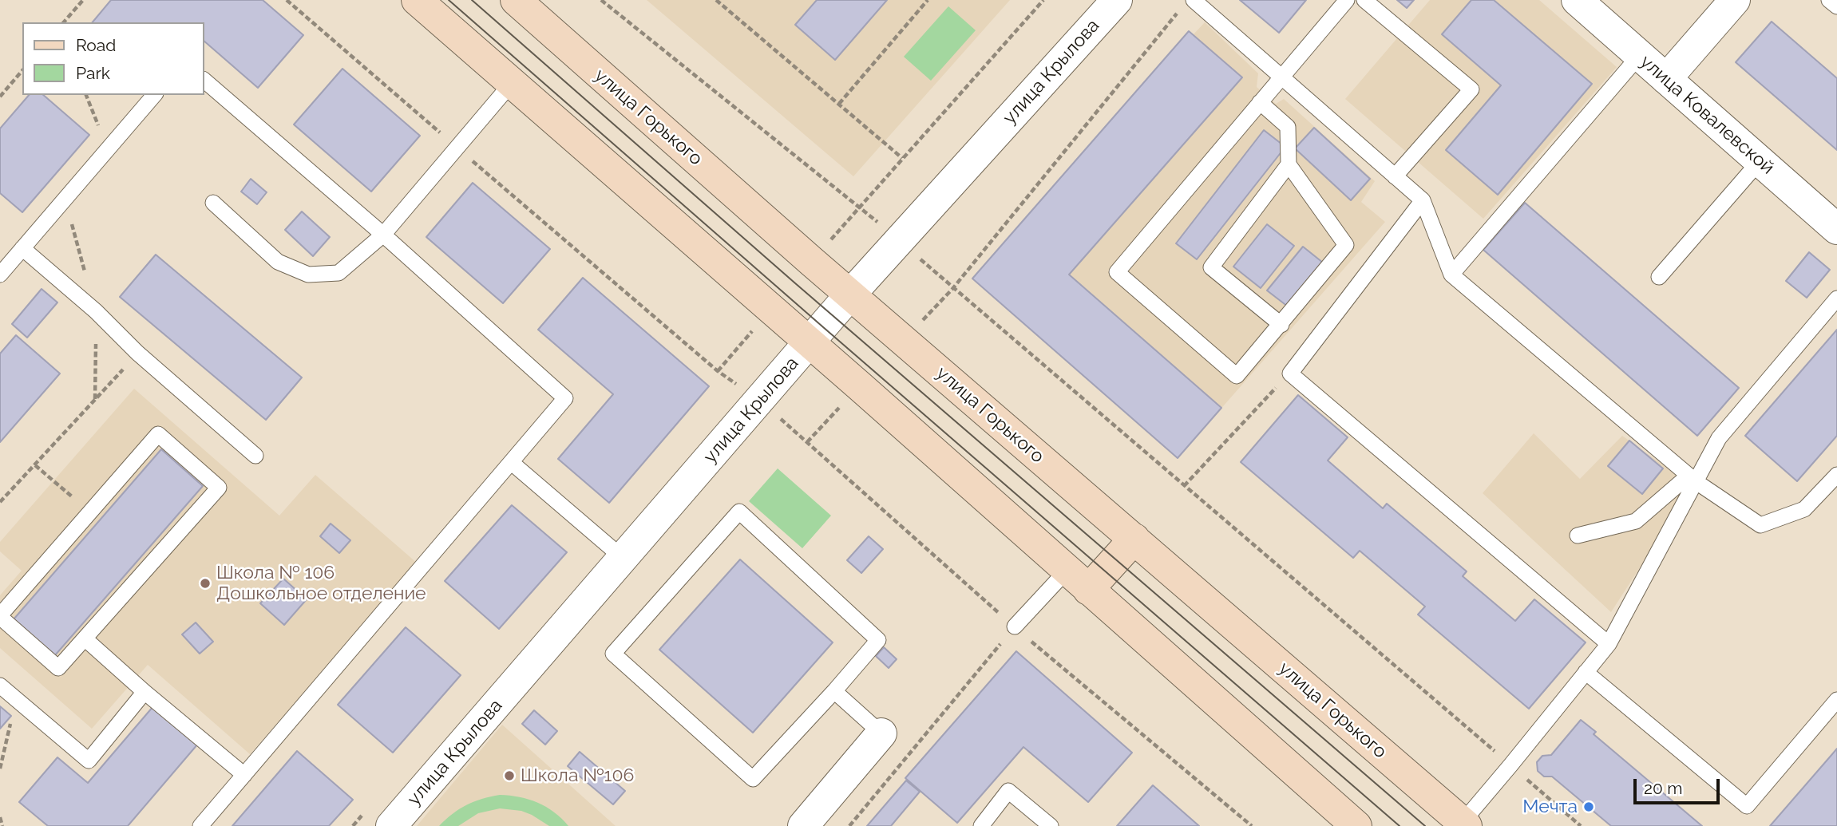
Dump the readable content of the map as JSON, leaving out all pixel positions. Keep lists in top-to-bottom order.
{
  "streets": {
    "main road": ["улица Горького"],
    "street": ["улица Крылова", "улица Ковалевской"]
  },
  "crossings": [
    ["улица Крылова", "улица Горького"]
  ],
  "places": ["Школа № 106 Дошкольное отделение", "Школа №106", "Мечта"],
  "legend": ["Road", "Park"],
  "scale_bar": "20 m"
}
